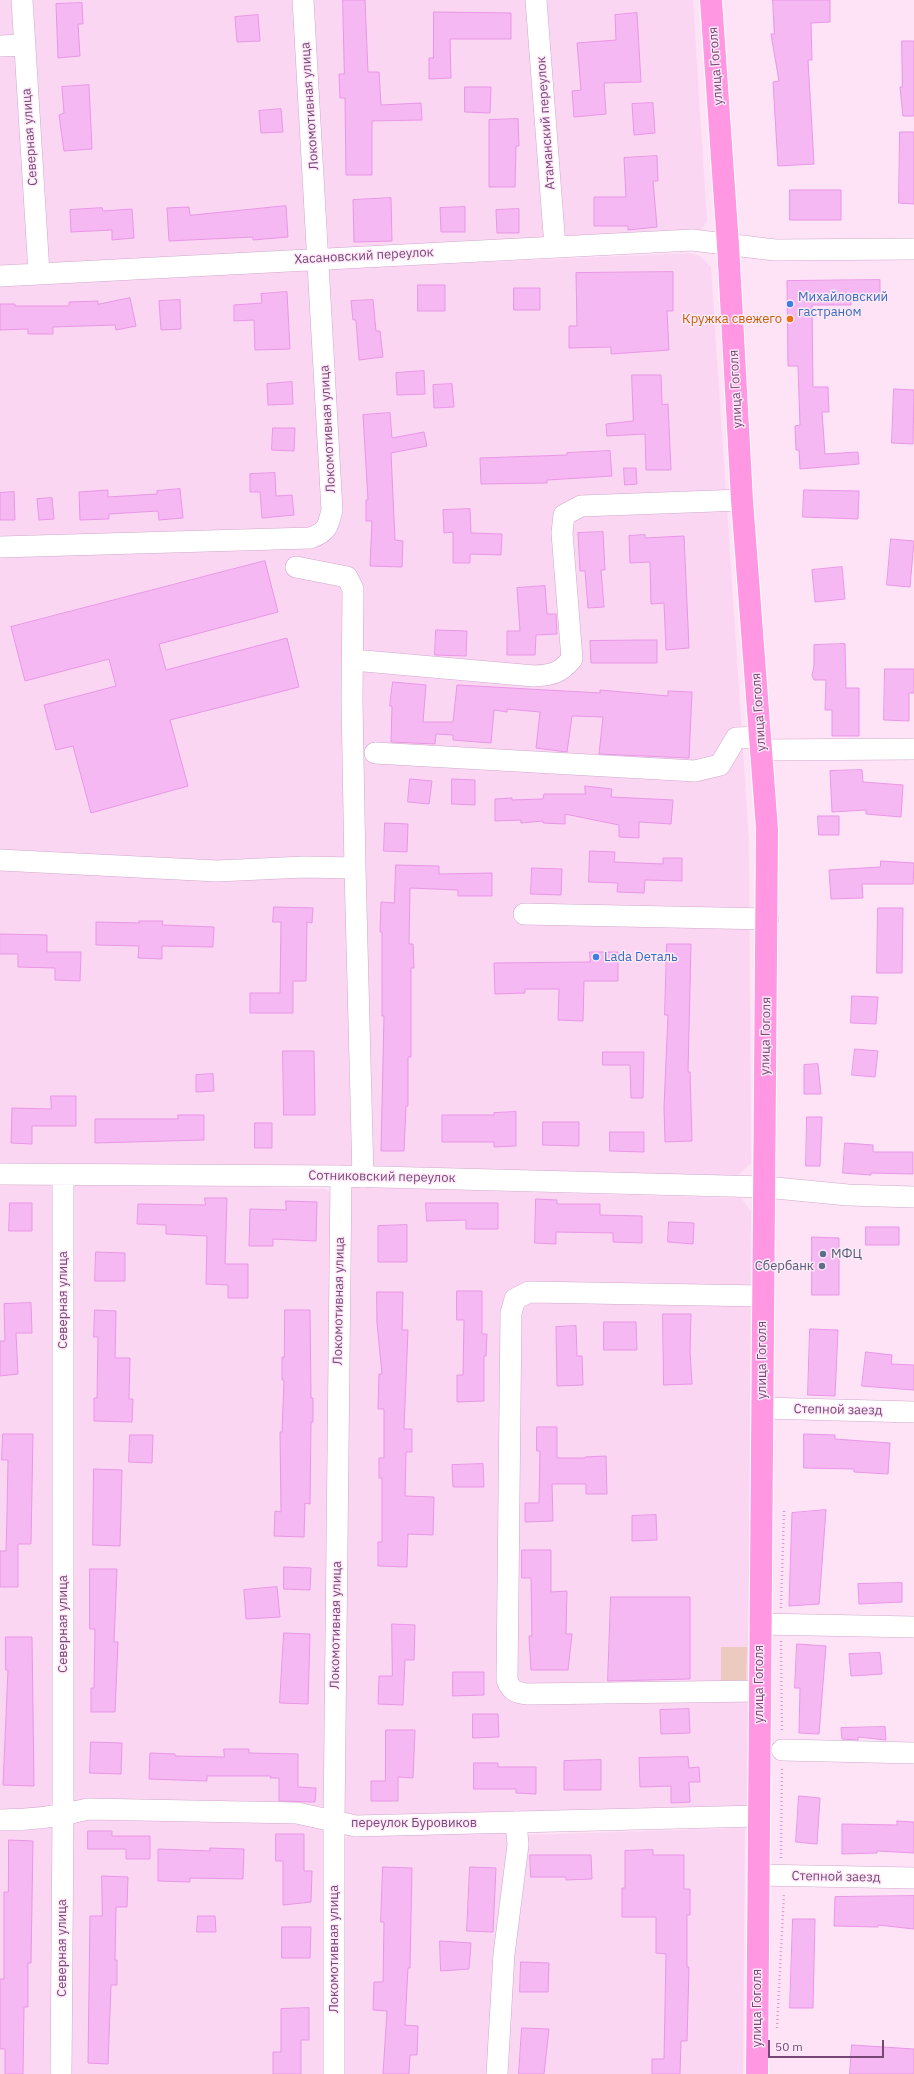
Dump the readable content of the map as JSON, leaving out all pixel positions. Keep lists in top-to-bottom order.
{
  "streets": {
    "main road": ["улица Гоголя"],
    "street": [
      "Локомотивная улица",
      "Атаманский переулок",
      "Северная улица",
      "Хасановский переулок",
      "Сотниковский переулок",
      "Степной заезд",
      "переулок Буровиков"
    ]
  },
  "crossings": [
    ["улица Гоголя", "Хасановский переулок"],
    ["улица Гоголя", "Сотниковский переулок"],
    ["улица Гоголя", "Степной заезд"],
    ["улица Гоголя", "переулок Буровиков"],
    ["Локомотивная улица", "Хасановский переулок"],
    ["Локомотивная улица", "Сотниковский переулок"],
    ["Локомотивная улица", "переулок Буровиков"],
    ["Атаманский переулок", "Хасановский переулок"],
    ["Северная улица", "Хасановский переулок"],
    ["Северная улица", "Сотниковский переулок"],
    ["Северная улица", "переулок Буровиков"]
  ],
  "places": [
    "Михайловский гастраном",
    "Кружка свежего",
    "Lada Dеталь",
    "МФЦ",
    "Сбербанк"
  ],
  "scale_bar": "50 m"
}
